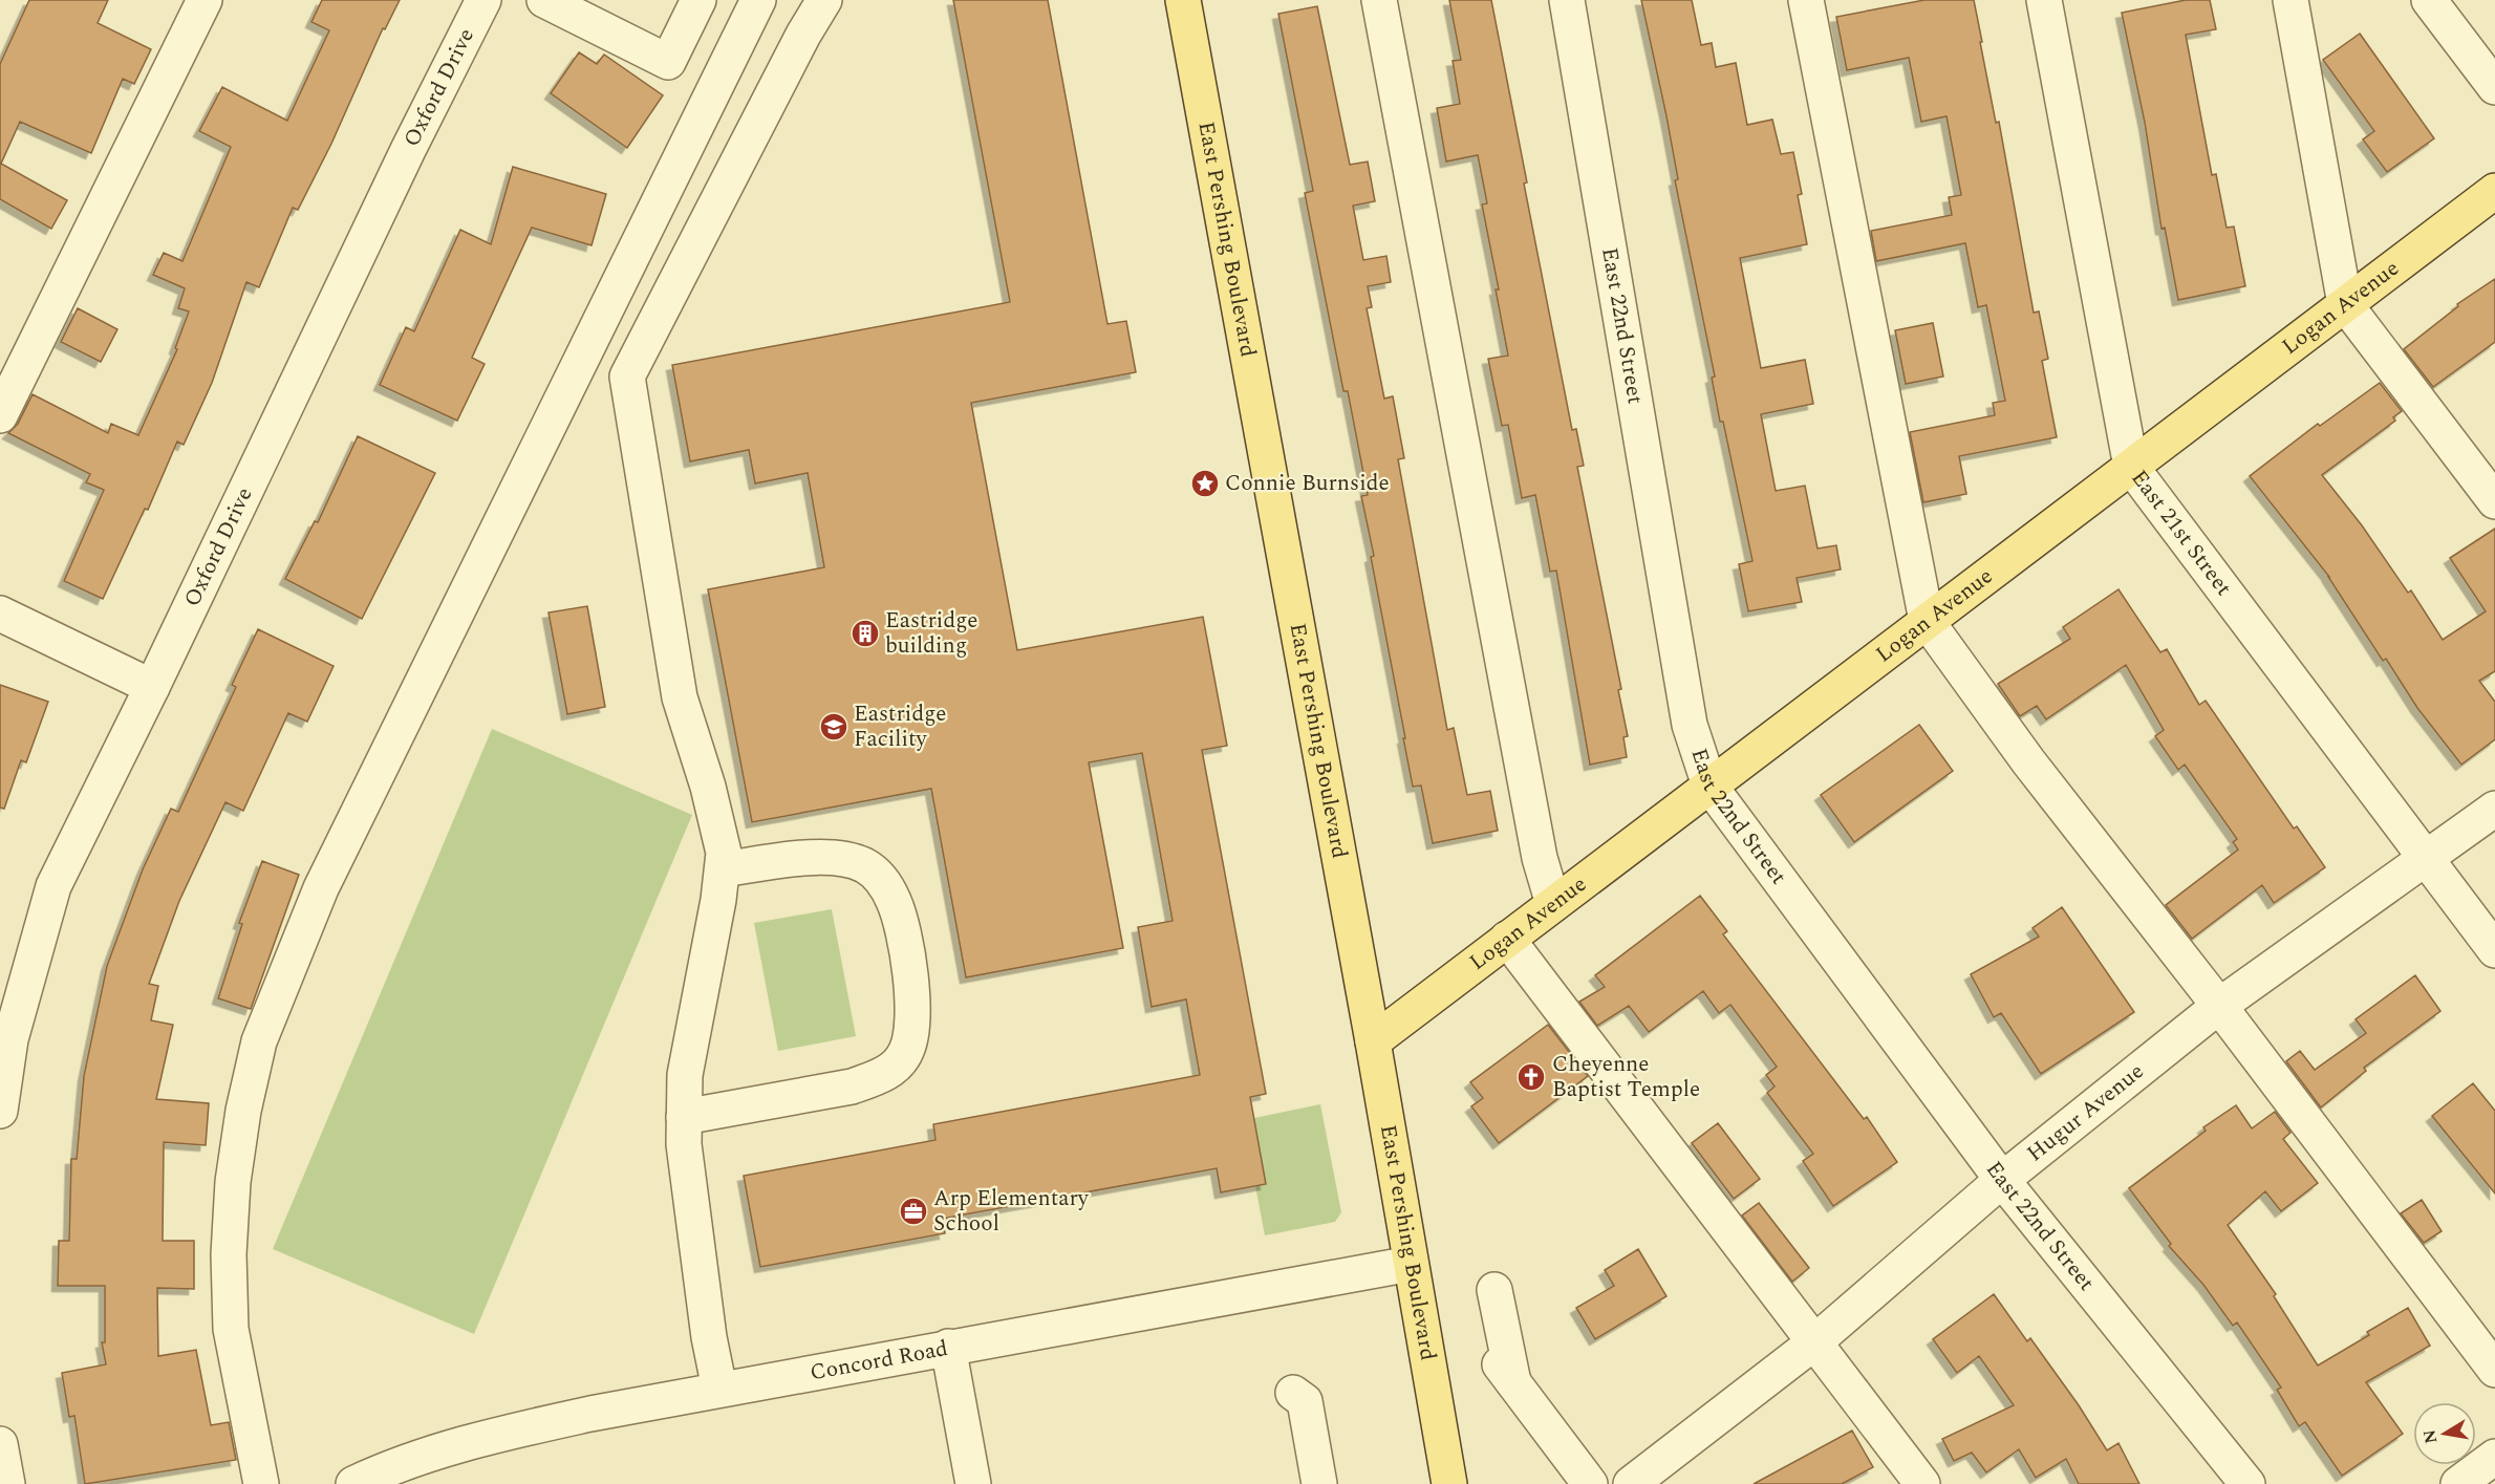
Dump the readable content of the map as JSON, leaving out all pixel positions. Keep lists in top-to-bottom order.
{
  "streets": {
    "main road": ["East Pershing Boulevard", "Logan Avenue"],
    "street": [
      "Oxford Drive",
      "East 22nd Street",
      "East 21st Street",
      "Hugur Avenue",
      "Concord Road"
    ]
  },
  "crossings": [
    ["East Pershing Boulevard", "Logan Avenue"],
    ["East Pershing Boulevard", "Concord Road"],
    ["Logan Avenue", "East 22nd Street"],
    ["Logan Avenue", "East 21st Street"],
    ["East 22nd Street", "Hugur Avenue"],
    ["East 21st Street", "Hugur Avenue"]
  ],
  "places": {
    "place": ["Connie Burnside"],
    "building": ["Eastridge building"],
    "school or university": ["Eastridge Facility"],
    "church": ["Cheyenne Baptist Temple"],
    "office": ["Arp Elementary School"]
  },
  "north": "left"
}
